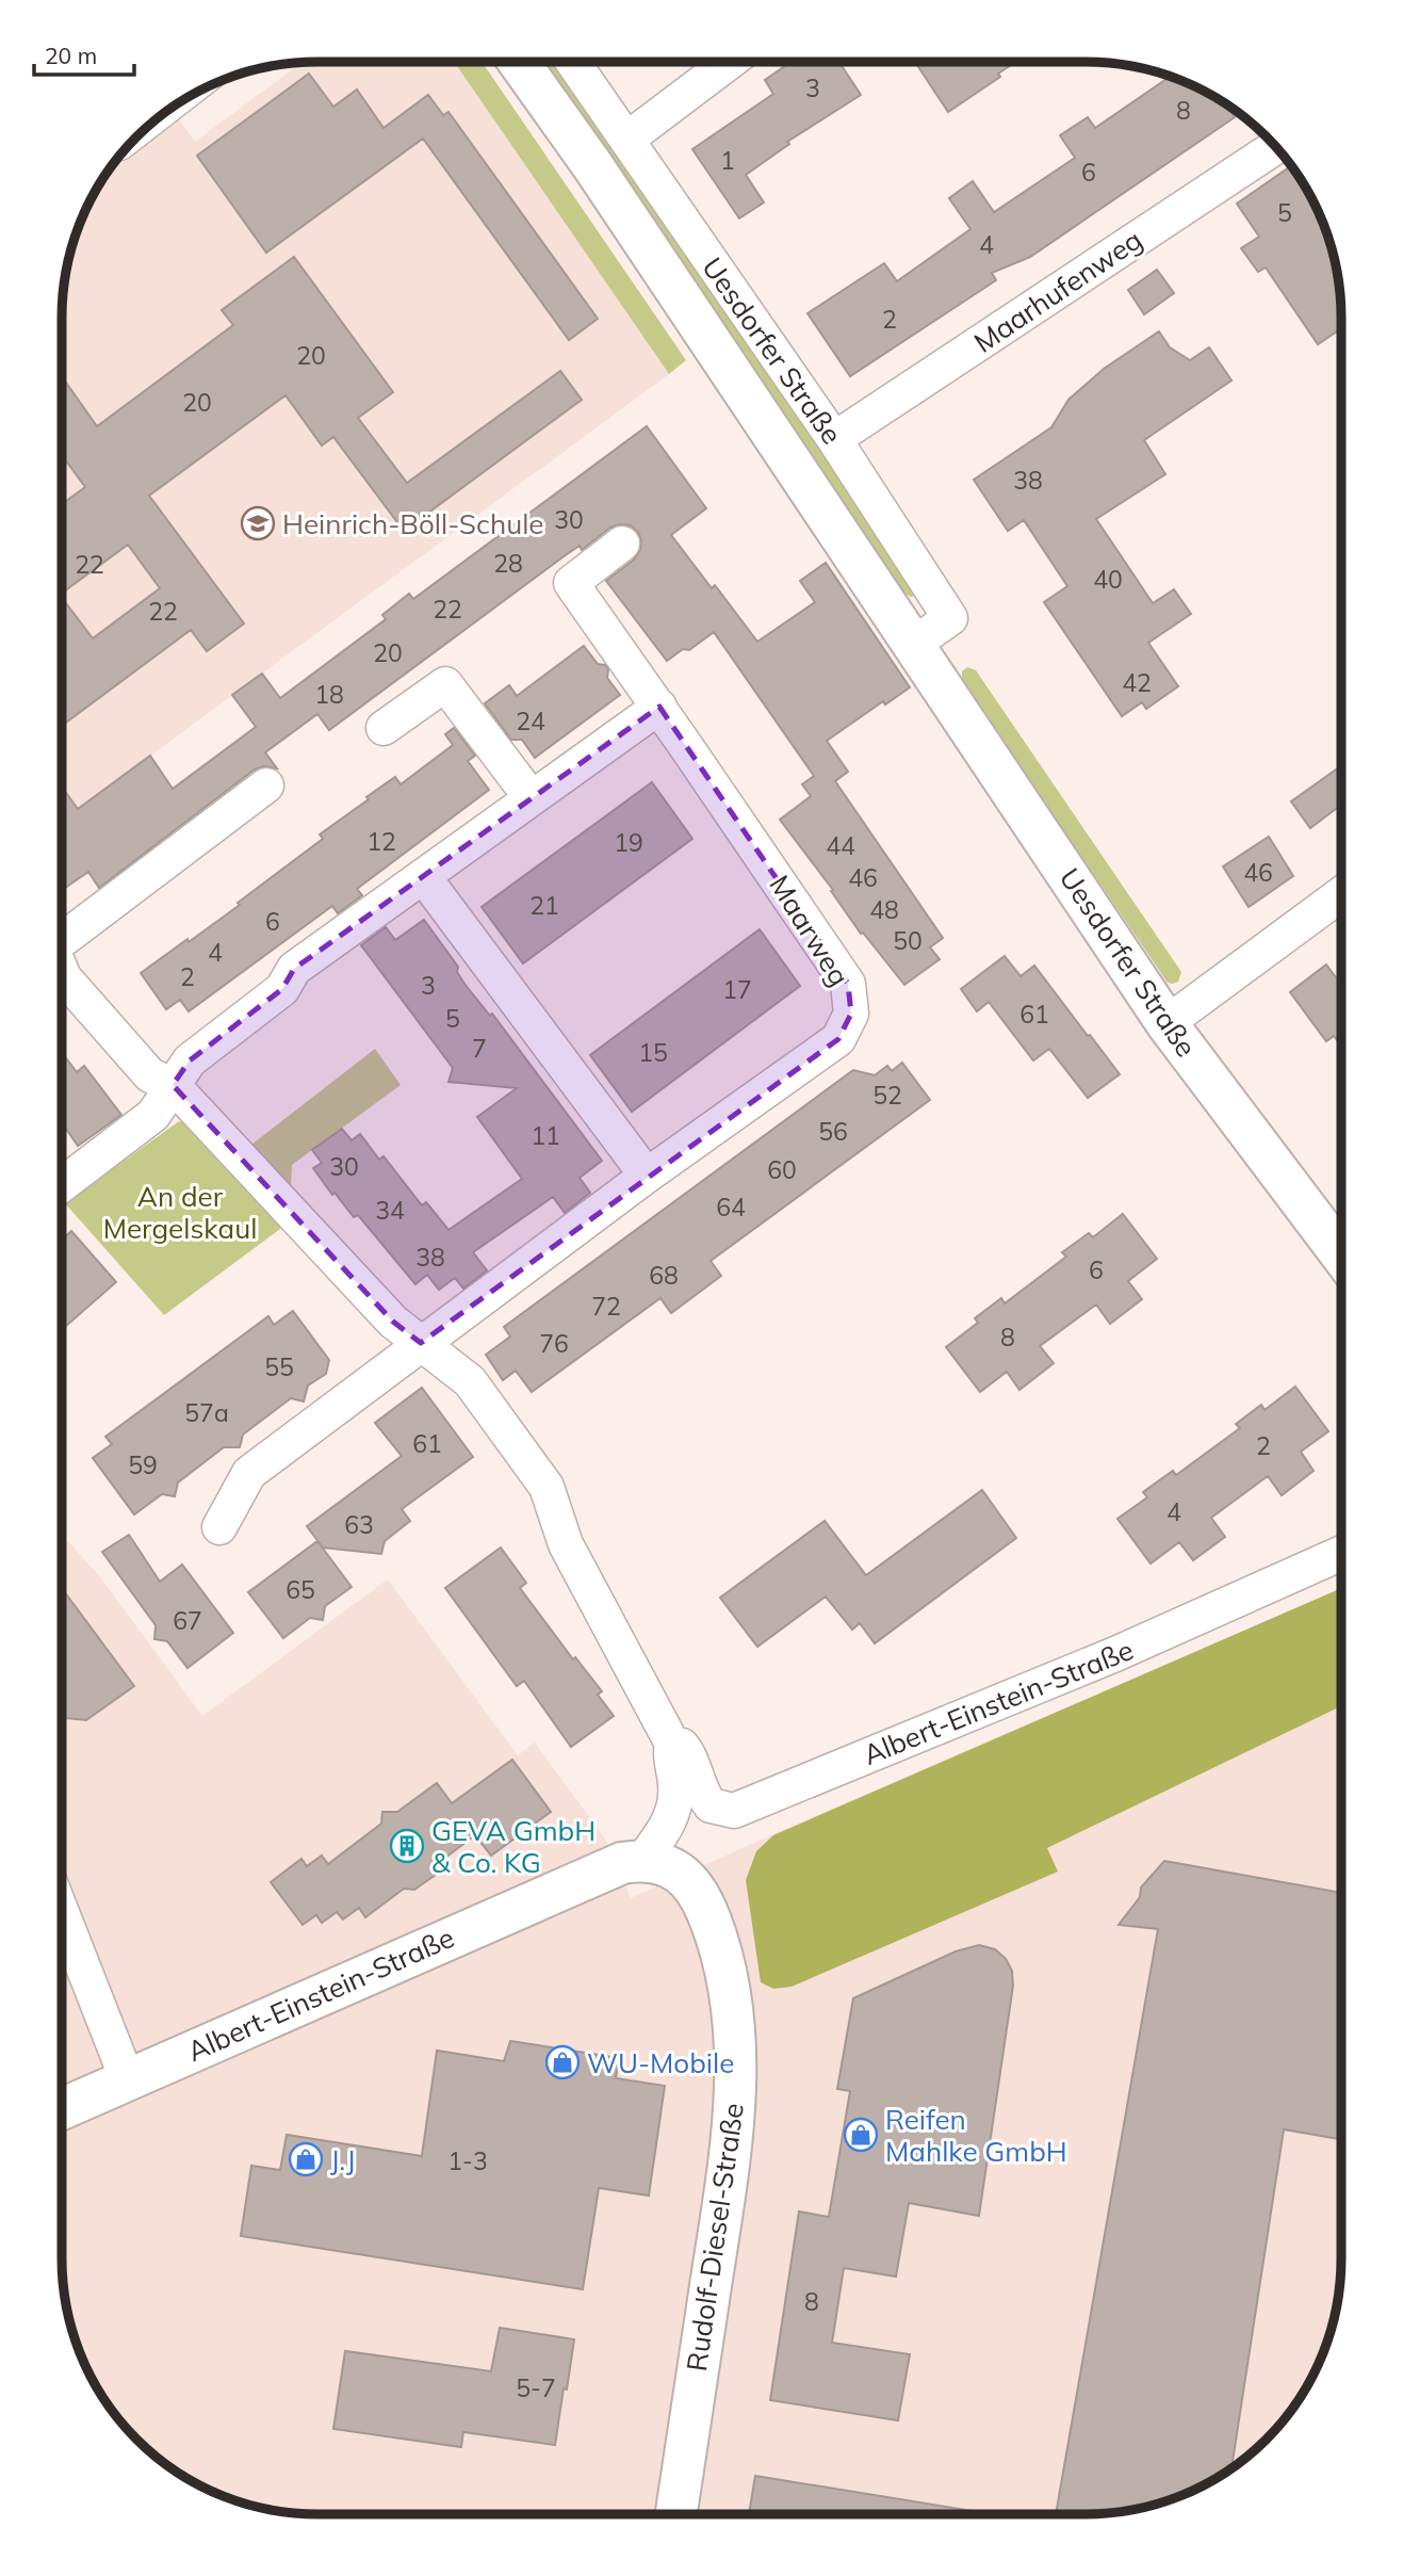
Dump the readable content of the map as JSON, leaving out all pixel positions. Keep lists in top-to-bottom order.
{
  "streets": {
    "street": [
      "Maarhufenweg",
      "Uesdorfer Straße",
      "Maarweg",
      "Albert-Einstein-Straße",
      "Rudolf-Diesel-Straße"
    ]
  },
  "crossings": [
    ["Maarhufenweg", "Uesdorfer Straße"],
    ["Albert-Einstein-Straße", "Rudolf-Diesel-Straße"]
  ],
  "parks": ["An der Mergelskaul"],
  "places": {
    "school or university": ["Heinrich-Böll-Schule"],
    "building": ["GEVA GmbH & Co. KG"],
    "shop": ["WU-Mobile", "Reifen Mahlke GmbH", "J.J"]
  },
  "house_numbers": [
    "3",
    "8",
    "1",
    "6",
    "5",
    "4",
    "2",
    "20",
    "20",
    "38",
    "30",
    "28",
    "22",
    "40",
    "22",
    "22",
    "20",
    "42",
    "18",
    "24",
    "12",
    "19",
    "44",
    "46",
    "46",
    "21",
    "48",
    "6",
    "50",
    "4",
    "2",
    "3",
    "17",
    "61",
    "5",
    "7",
    "15",
    "52",
    "56",
    "11",
    "30",
    "60",
    "64",
    "34",
    "38",
    "6",
    "68",
    "72",
    "8",
    "76",
    "55",
    "57a",
    "61",
    "2",
    "59",
    "4",
    "63",
    "65",
    "67",
    "1-3",
    "8",
    "5-7"
  ],
  "scale_bar": "20 m"
}
